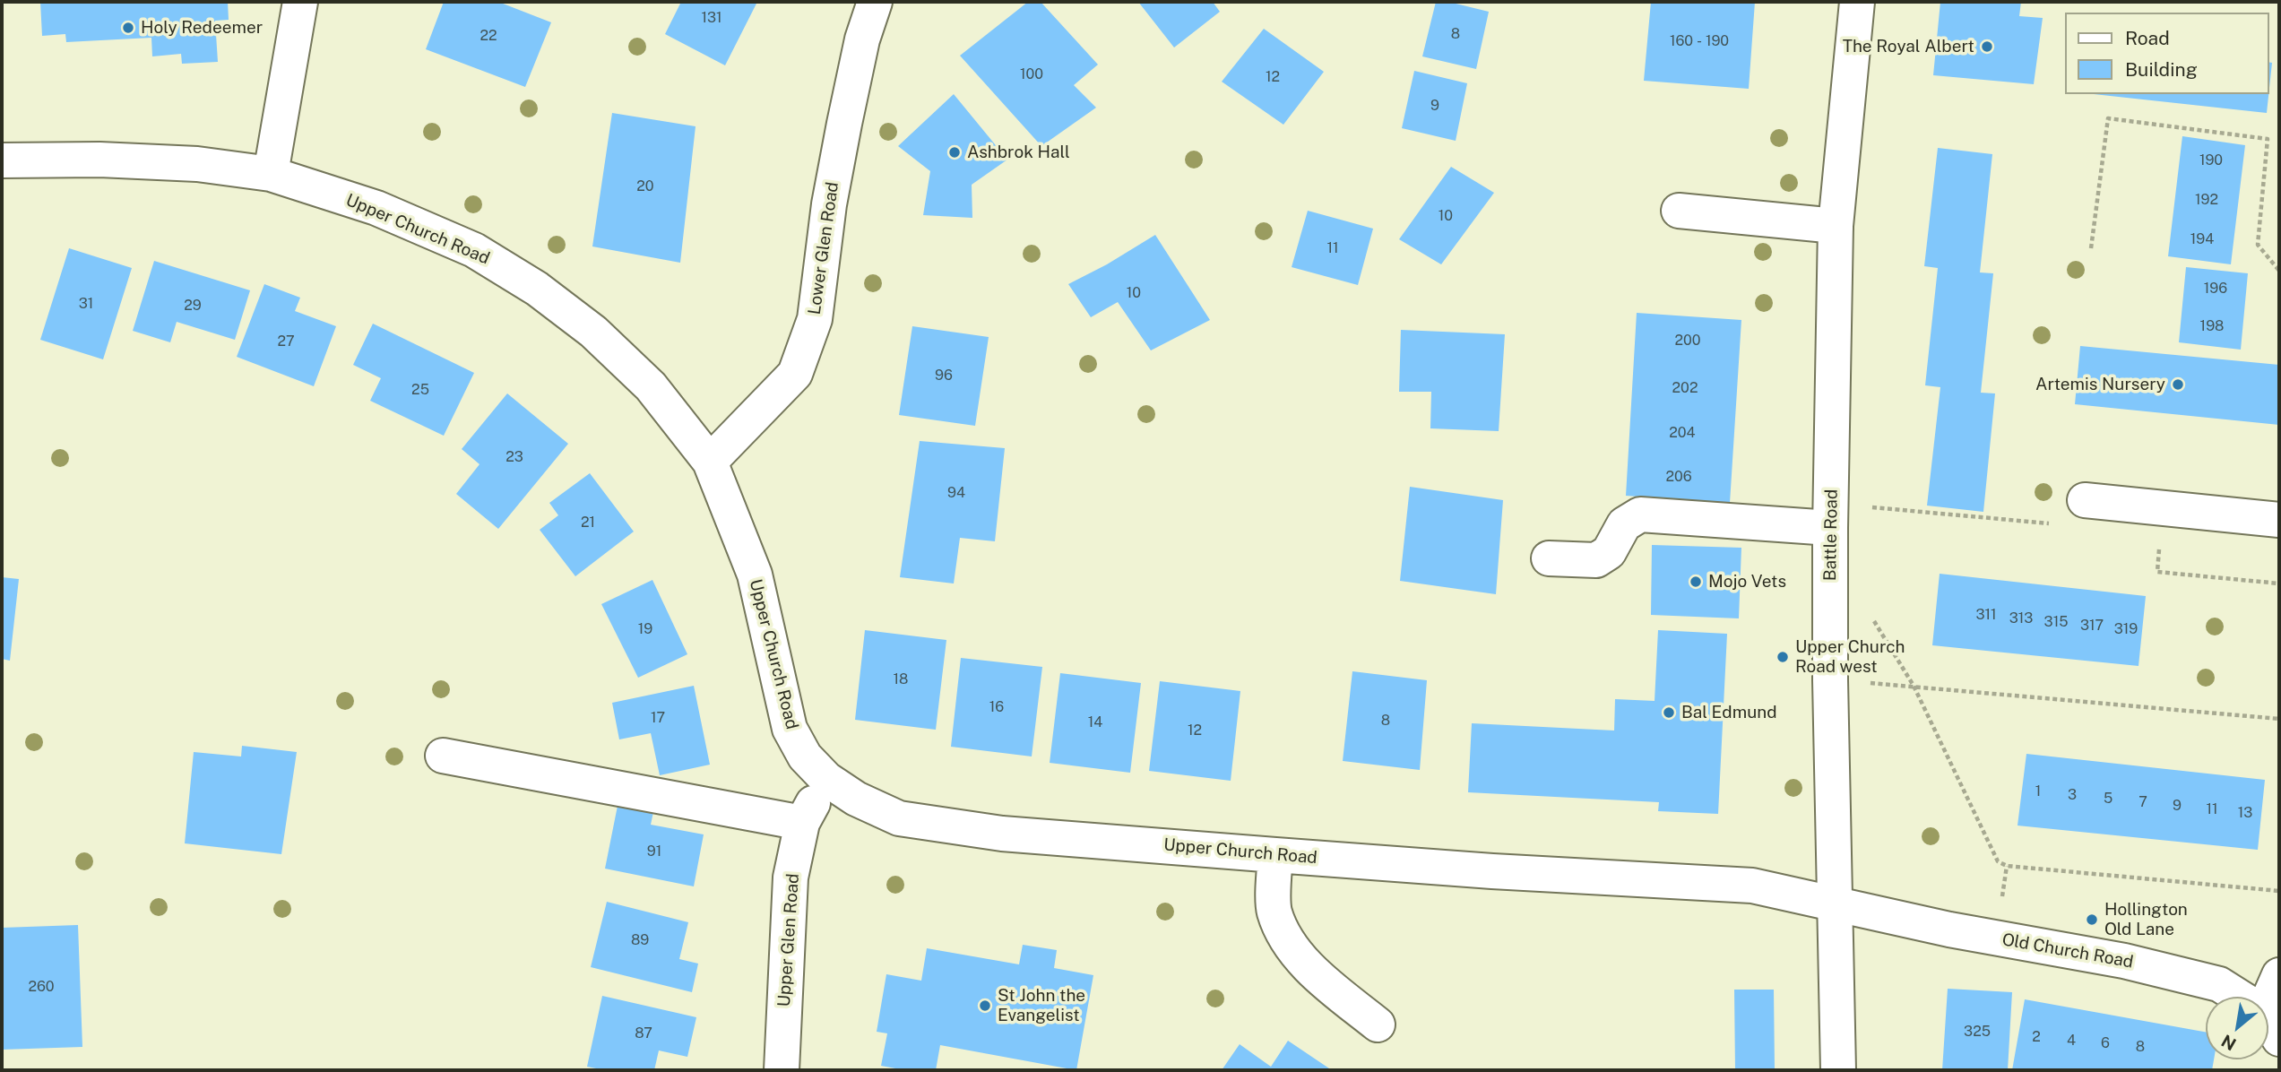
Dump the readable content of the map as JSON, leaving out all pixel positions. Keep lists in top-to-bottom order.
{
  "streets": {
    "street": [
      "Upper Church Road",
      "Lower Glen Road",
      "Battle Road",
      "Upper Glen Road",
      "Old Church Road"
    ]
  },
  "crossings": [
    ["Upper Church Road", "Lower Glen Road"],
    ["Upper Church Road", "Battle Road"],
    ["Upper Church Road", "Upper Glen Road"],
    ["Upper Church Road", "Old Church Road"],
    ["Battle Road", "Old Church Road"]
  ],
  "places": [
    "Holy Redeemer",
    "The Royal Albert",
    "Ashbrok Hall",
    "Artemis Nursery",
    "Mojo Vets",
    "Upper Church Road west",
    "Bal Edmund",
    "Hollington Old Lane",
    "St John the Evangelist"
  ],
  "house_numbers": [
    "131",
    "8",
    "22",
    "160 - 190",
    "100",
    "12",
    "9",
    "190",
    "20",
    "192",
    "10",
    "194",
    "11",
    "196",
    "10",
    "31",
    "29",
    "198",
    "200",
    "27",
    "96",
    "202",
    "25",
    "204",
    "23",
    "206",
    "94",
    "21",
    "311",
    "313",
    "315",
    "317",
    "19",
    "319",
    "18",
    "16",
    "17",
    "8",
    "14",
    "12",
    "1",
    "3",
    "5",
    "7",
    "9",
    "11",
    "13",
    "91",
    "89",
    "260",
    "325",
    "87",
    "2",
    "4",
    "6",
    "8"
  ],
  "legend": ["Road", "Building"],
  "north": "bottom left"
}
